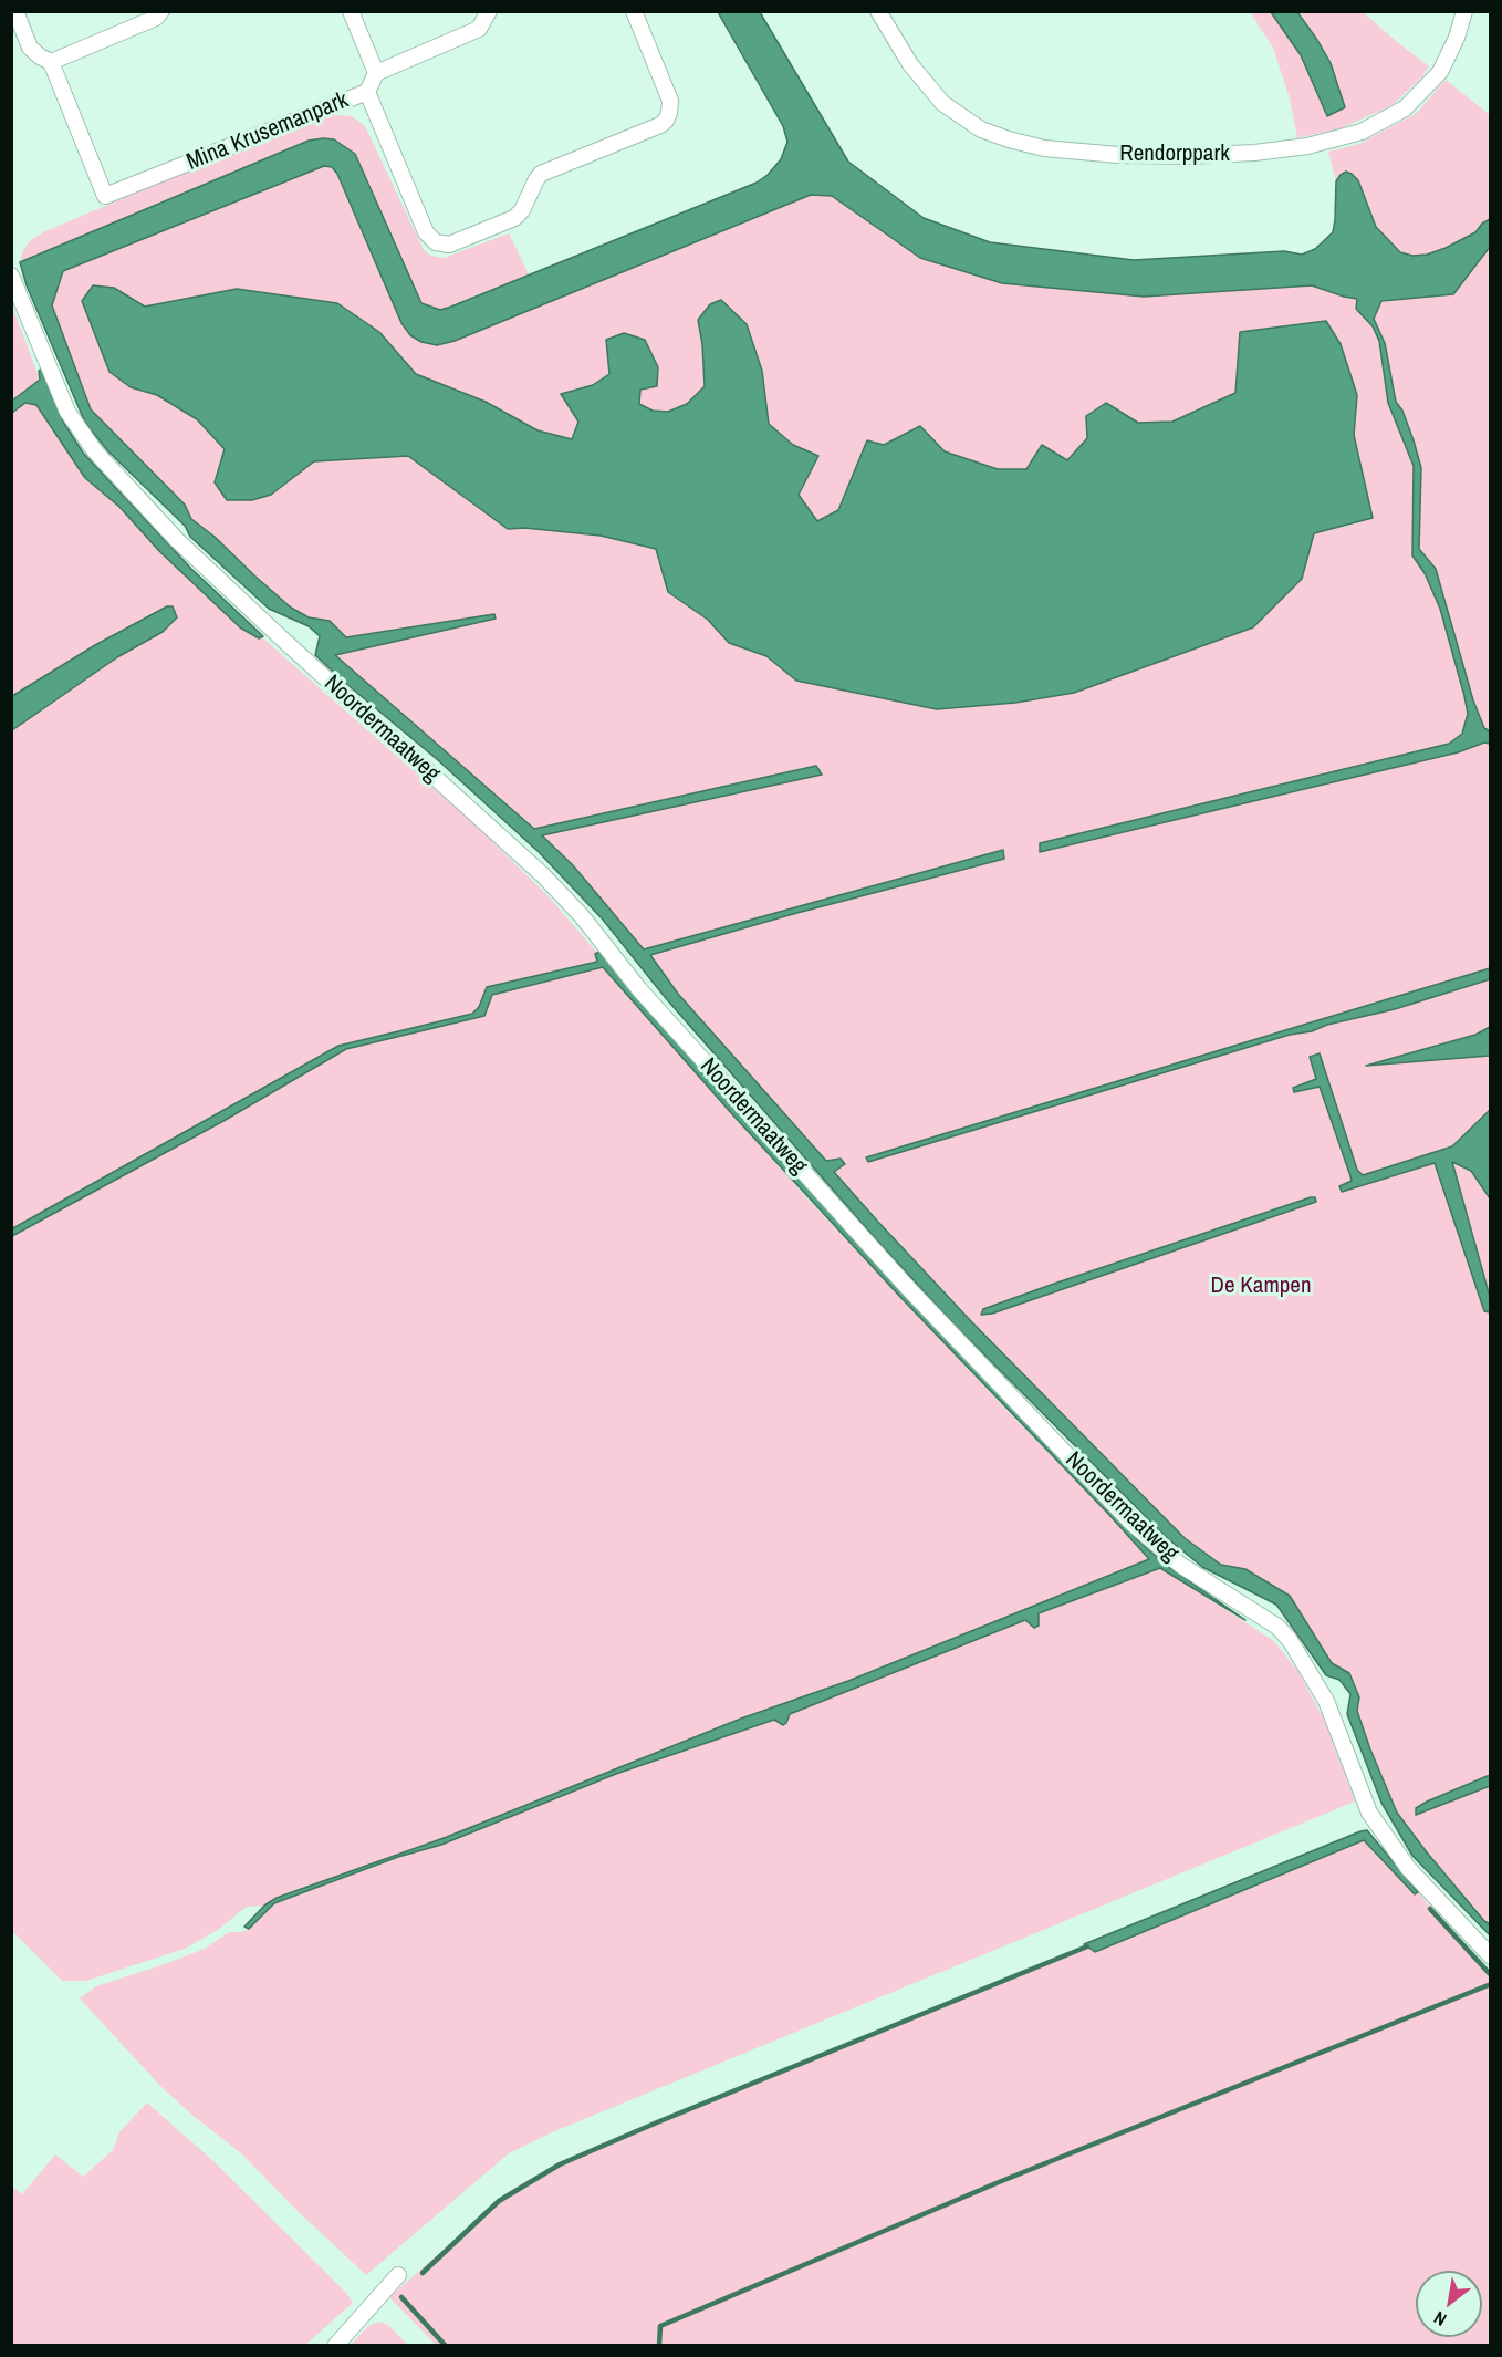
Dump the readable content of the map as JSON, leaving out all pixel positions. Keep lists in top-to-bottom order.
{
  "streets": {
    "street": ["Mina Krusemanpark", "Rendorppark", "Noordermaatweg"]
  },
  "parks": ["De Kampen"],
  "north": "bottom left"
}
